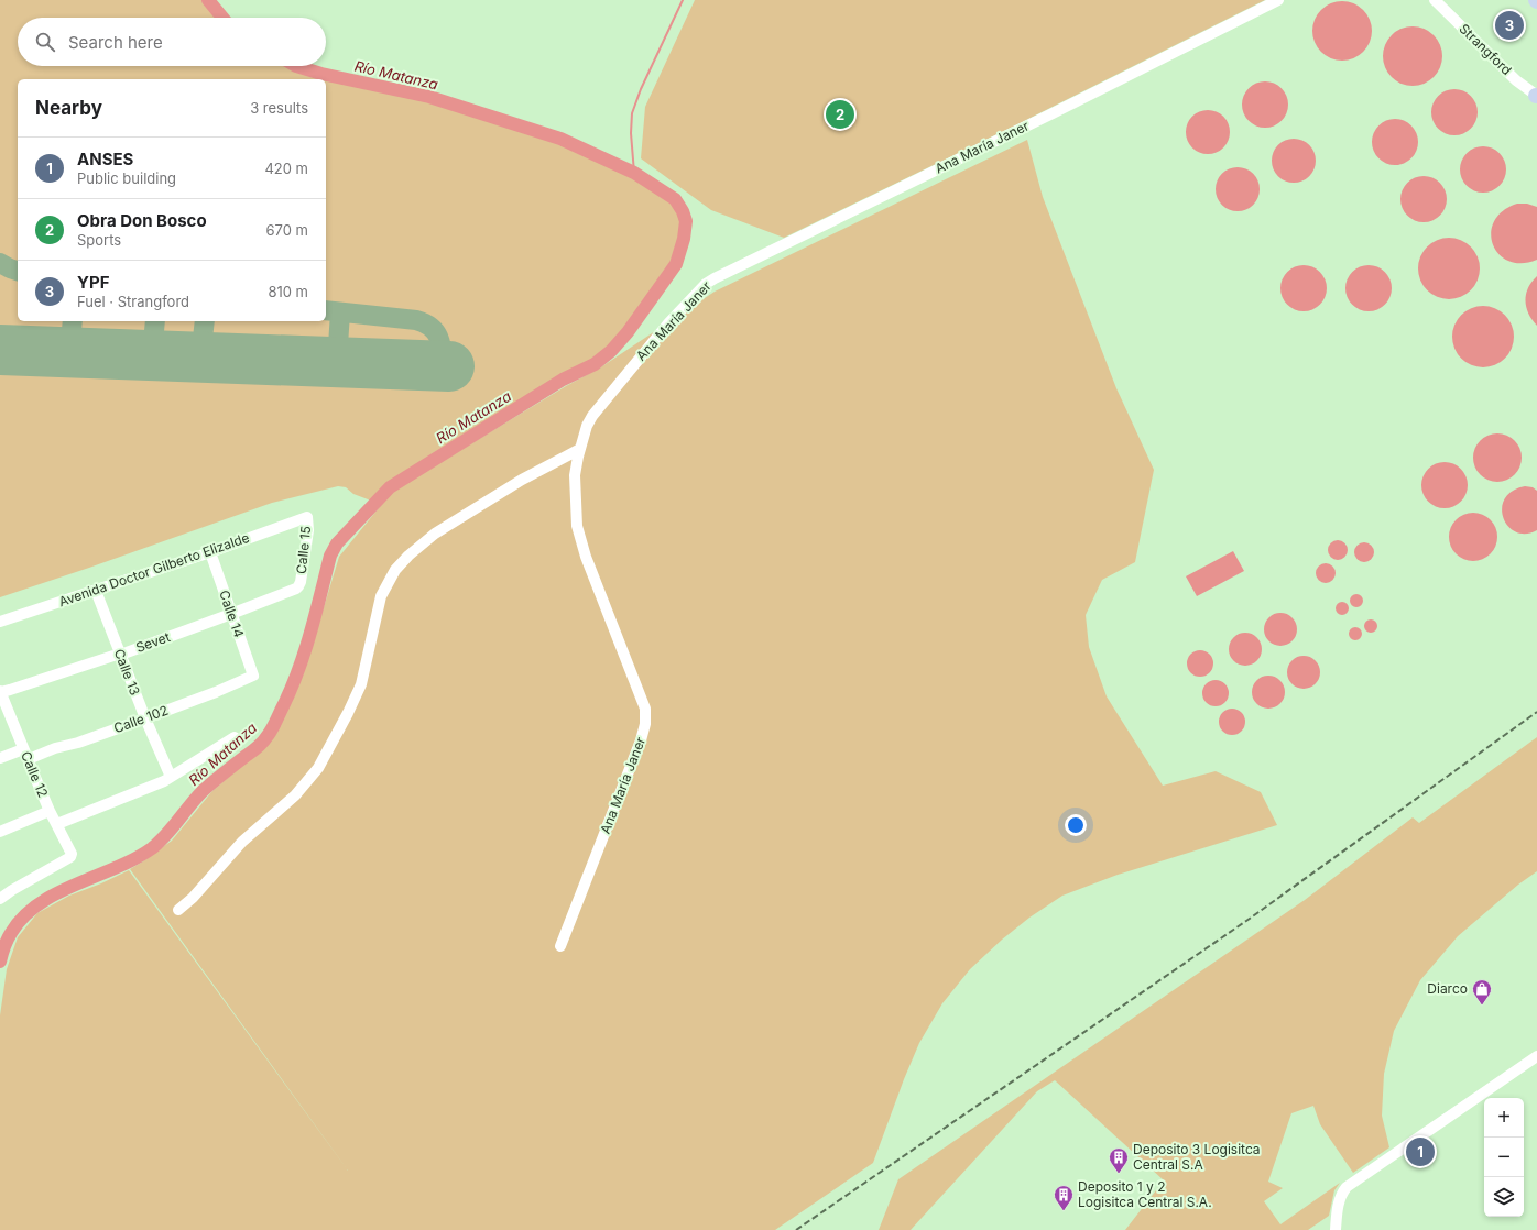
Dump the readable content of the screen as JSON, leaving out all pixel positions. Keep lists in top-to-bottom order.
{
  "streets": {
    "street": [
      "Strangford",
      "Ana María Janer",
      "Calle 15",
      "Avenida Doctor Gilberto Elizalde",
      "Calle 14",
      "Sevet",
      "Calle 13",
      "Calle 102",
      "Calle 12"
    ]
  },
  "crossings": [
    ["Calle 15", "Avenida Doctor Gilberto Elizalde"],
    ["Calle 15", "Sevet"],
    ["Avenida Doctor Gilberto Elizalde", "Calle 14"],
    ["Avenida Doctor Gilberto Elizalde", "Calle 13"],
    ["Calle 14", "Sevet"],
    ["Calle 14", "Calle 102"],
    ["Sevet", "Calle 13"],
    ["Sevet", "Calle 12"],
    ["Calle 13", "Calle 102"],
    ["Calle 102", "Calle 12"]
  ],
  "water": ["Río Matanza"],
  "places": {
    "shop": ["Diarco"],
    "building": ["Deposito 3 Logisitca Central S.A", "Deposito 1 y 2 Logisitca Central S.A."]
  },
  "page": {
    "pins": ["3", "2", "1"],
    "search": "Search here",
    "heading": ["Nearby", "3 results"],
    "list": [
      {
        "mark": "1",
        "name": "ANSES",
        "note": "Public building",
        "value": "420 m"
      },
      {
        "mark": "2",
        "name": "Obra Don Bosco",
        "note": "Sports",
        "value": "670 m"
      },
      {
        "mark": "3",
        "name": "YPF",
        "note": "Fuel · Strangford",
        "value": "810 m"
      }
    ],
    "map_buttons": ["+", "−"]
  }
}
